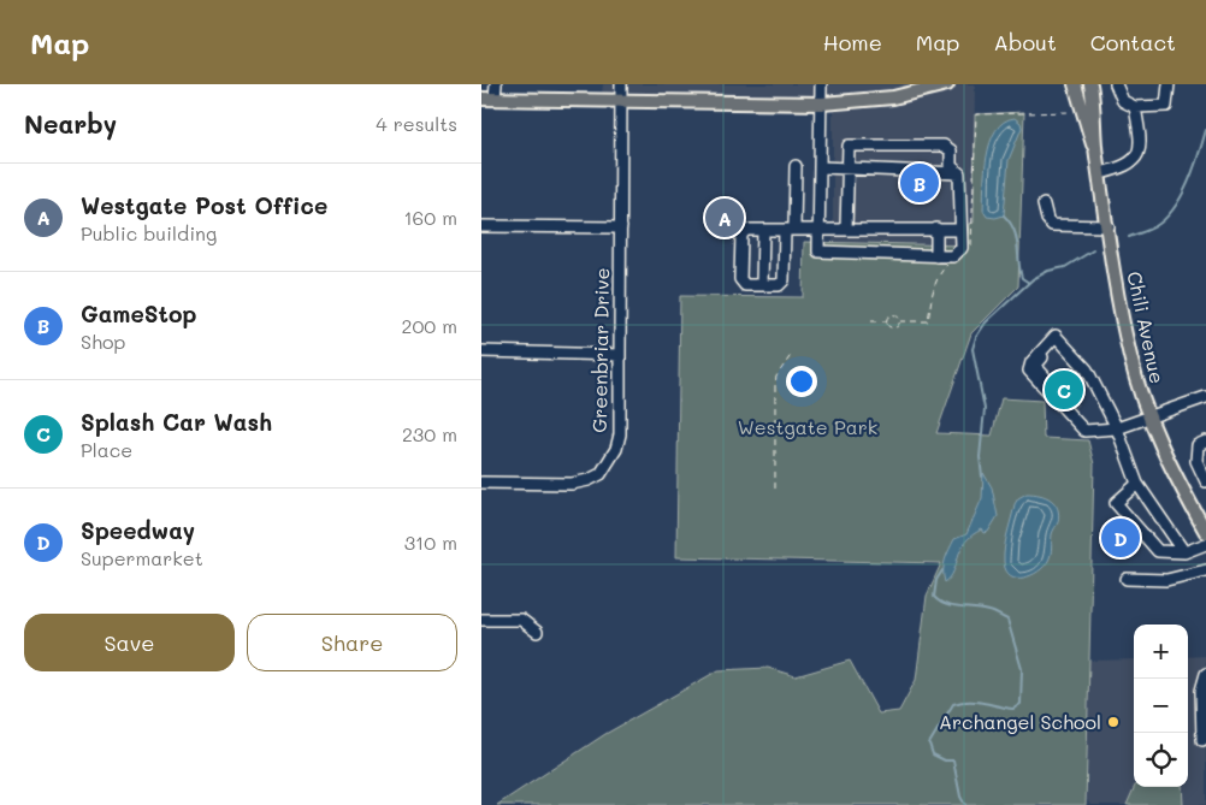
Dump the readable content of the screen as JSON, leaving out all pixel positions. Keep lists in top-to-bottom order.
{
  "streets": {
    "main road": ["Chili Avenue"],
    "street": ["Greenbriar Drive"]
  },
  "parks": ["Westgate Park"],
  "places": ["Archangel School"],
  "page": {
    "header": "Map",
    "nav": [
      "Home",
      "Map",
      "About",
      "Contact"
    ],
    "heading": ["Nearby", "4 results"],
    "pins": [
      "B",
      "A",
      "C",
      "D"
    ],
    "list": [
      {
        "mark": "A",
        "name": "Westgate Post Office",
        "note": "Public building",
        "value": "160 m"
      },
      {
        "mark": "B",
        "name": "GameStop",
        "note": "Shop",
        "value": "200 m"
      },
      {
        "mark": "C",
        "name": "Splash Car Wash",
        "note": "Place",
        "value": "230 m"
      },
      {
        "mark": "D",
        "name": "Speedway",
        "note": "Supermarket",
        "value": "310 m"
      }
    ],
    "buttons": ["Save", "Share"],
    "map_buttons": ["+", "−"]
  }
}
